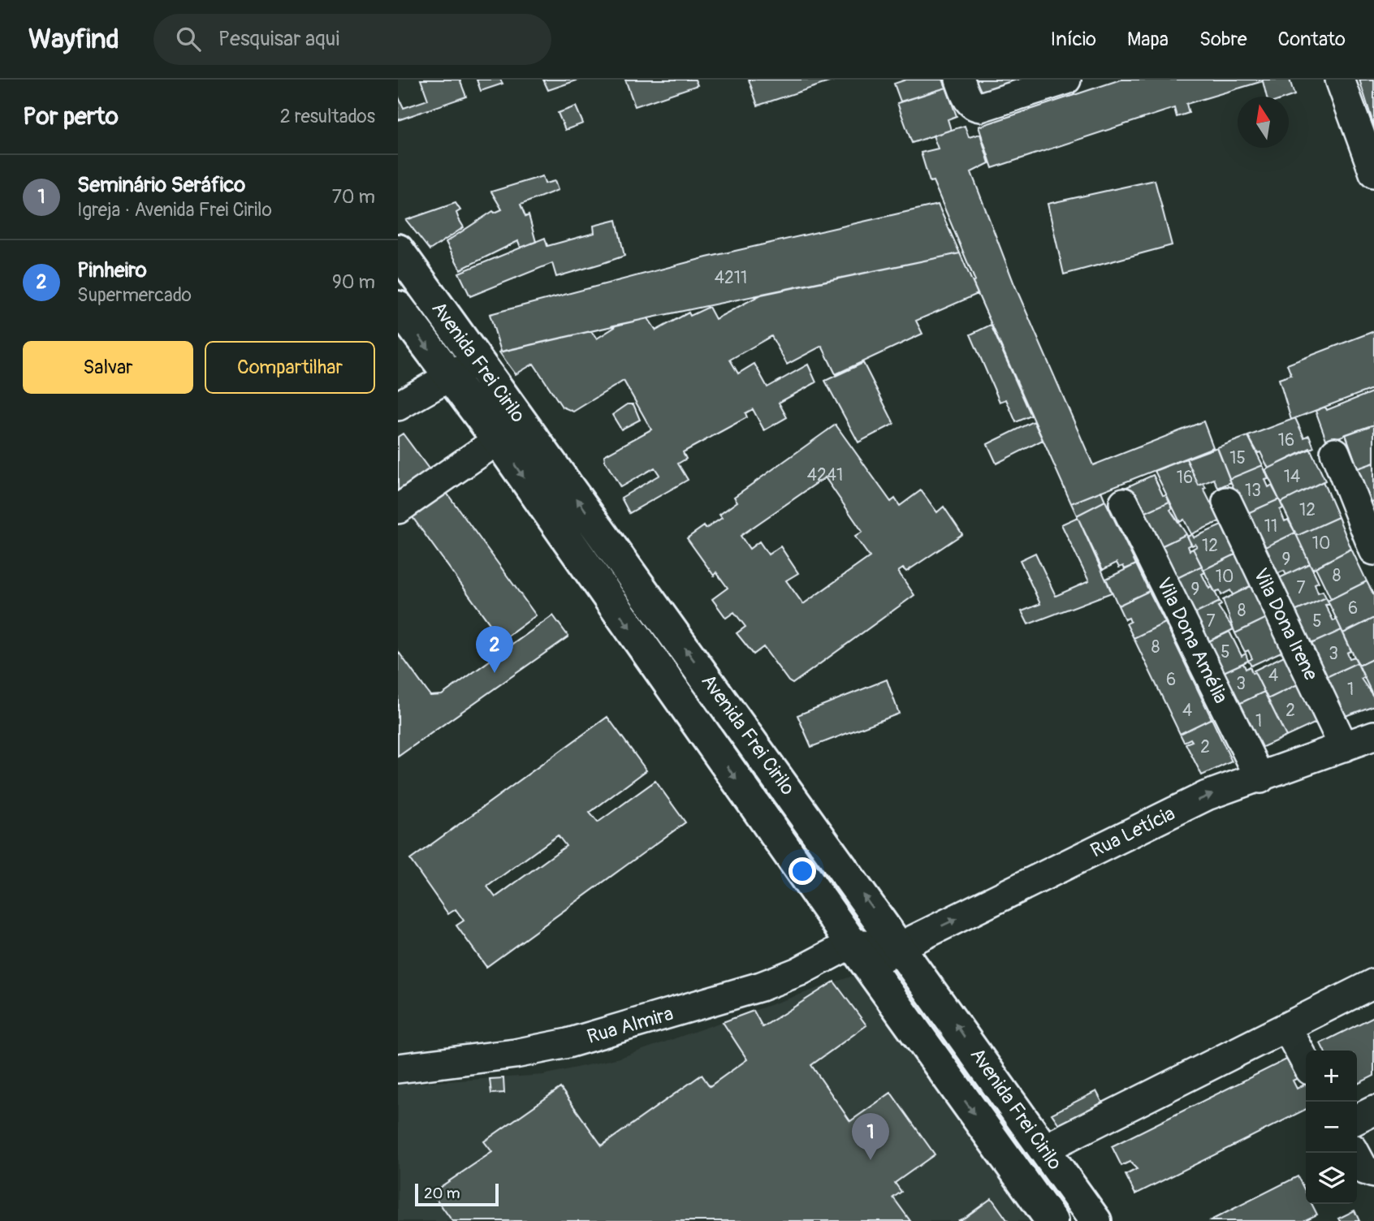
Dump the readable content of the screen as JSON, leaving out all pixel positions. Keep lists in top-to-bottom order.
{
  "streets": {
    "main road": ["Avenida Frei Cirilo"],
    "street": [
      "Vila Dona Irene",
      "Vila Dona Amélia",
      "Rua Letícia",
      "Rua Almira"
    ]
  },
  "crossings": [
    ["Avenida Frei Cirilo", "Rua Letícia"],
    ["Avenida Frei Cirilo", "Rua Almira"],
    ["Vila Dona Irene", "Rua Letícia"],
    ["Vila Dona Amélia", "Rua Letícia"],
    ["Rua Letícia", "Rua Almira"]
  ],
  "house_numbers": [
    "4211",
    "16",
    "15",
    "4241",
    "14",
    "16",
    "13",
    "12",
    "11",
    "10",
    "12",
    "9",
    "8",
    "10",
    "7",
    "9",
    "6",
    "8",
    "7",
    "5",
    "8",
    "5",
    "3",
    "4",
    "6",
    "3",
    "1",
    "4",
    "2",
    "1",
    "2"
  ],
  "scale_bar": "20 m",
  "north": "top",
  "page": {
    "header": "Wayfind",
    "search": "Pesquisar aqui",
    "nav": [
      "Início",
      "Mapa",
      "Sobre",
      "Contato"
    ],
    "heading": ["Por perto", "2 resultados"],
    "list": [
      {
        "mark": "1",
        "name": "Seminário Seráfico",
        "note": "Igreja · Avenida Frei Cirilo",
        "value": "70 m"
      },
      {
        "mark": "2",
        "name": "Pinheiro",
        "note": "Supermercado",
        "value": "90 m"
      }
    ],
    "buttons": ["Salvar", "Compartilhar"],
    "pins": ["2", "1"],
    "map_buttons": ["+", "−"],
    "scale": "20 m"
  }
}
